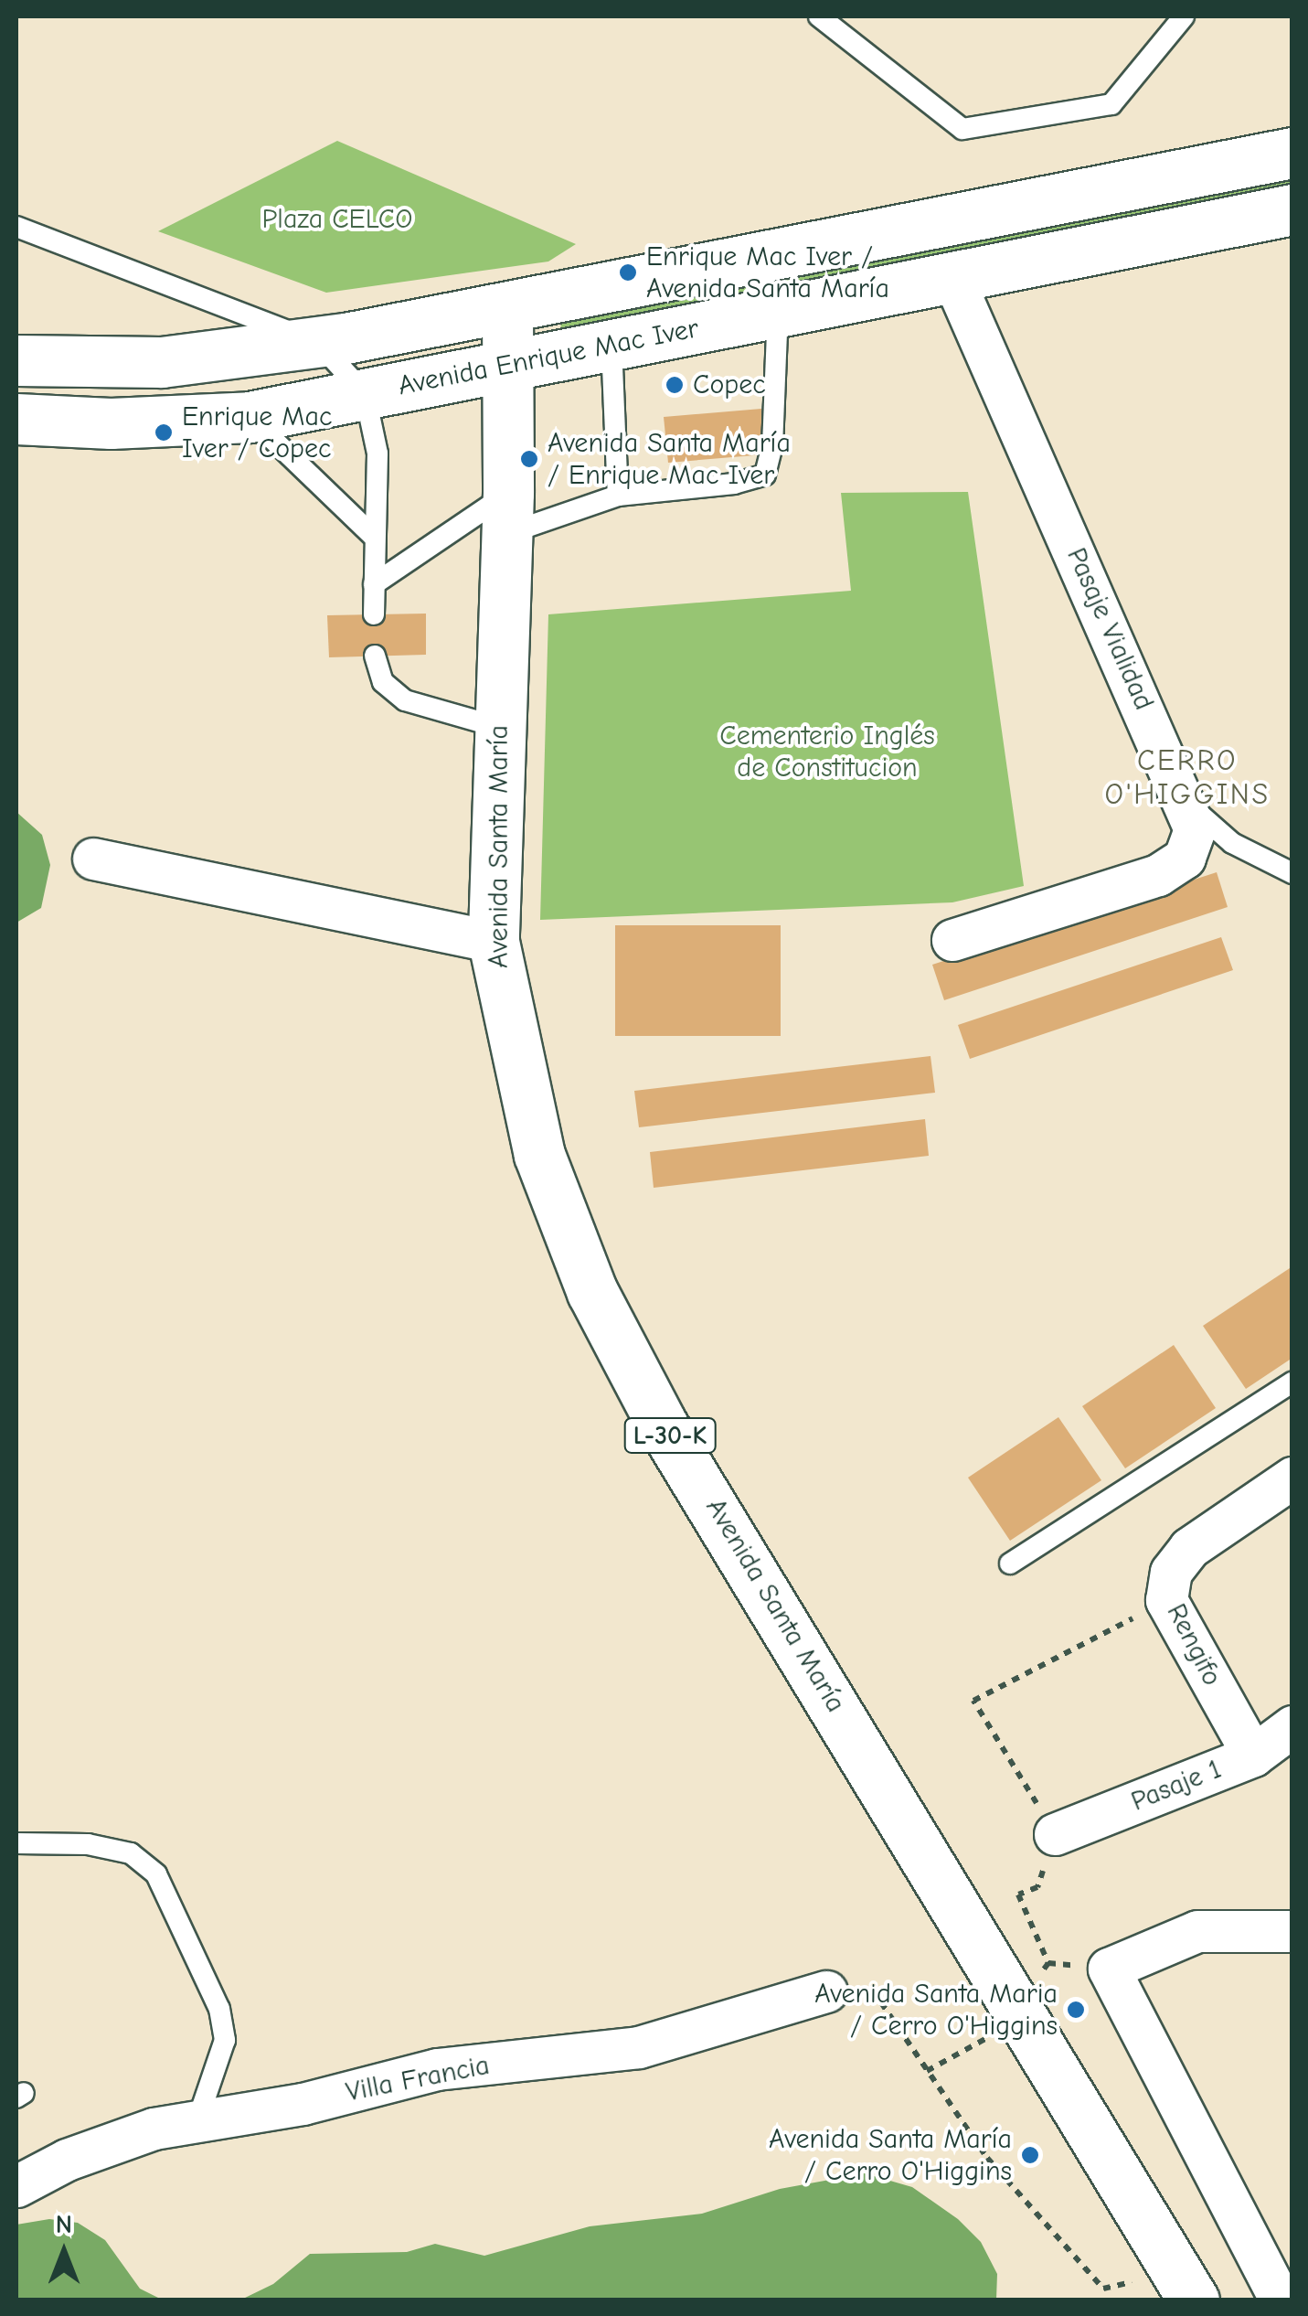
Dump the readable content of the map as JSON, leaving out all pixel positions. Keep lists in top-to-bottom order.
{
  "streets": {
    "main road": ["Avenida Enrique Mac Iver", "Avenida Santa María", "L-30-K"],
    "street": [
      "Pasaje Vialidad",
      "Rengifo",
      "Pasaje 1",
      "Villa Francia"
    ]
  },
  "crossings": [
    ["Avenida Enrique Mac Iver", "Pasaje Vialidad"],
    ["Avenida Enrique Mac Iver", "Avenida Santa María"],
    ["Rengifo", "Pasaje 1"]
  ],
  "districts": ["CERRO O'HIGGINS"],
  "parks": ["Plaza CELCO", "Cementerio Inglés de Constitucion"],
  "places": [
    "Enrique Mac Iver / Avenida Santa María",
    "Copec",
    "Enrique Mac Iver / Copec",
    "Avenida Santa María / Enrique Mac Iver",
    "Avenida Santa Maria / Cerro O'Higgins",
    "Avenida Santa María / Cerro O'Higgins"
  ],
  "north": "top"
}
